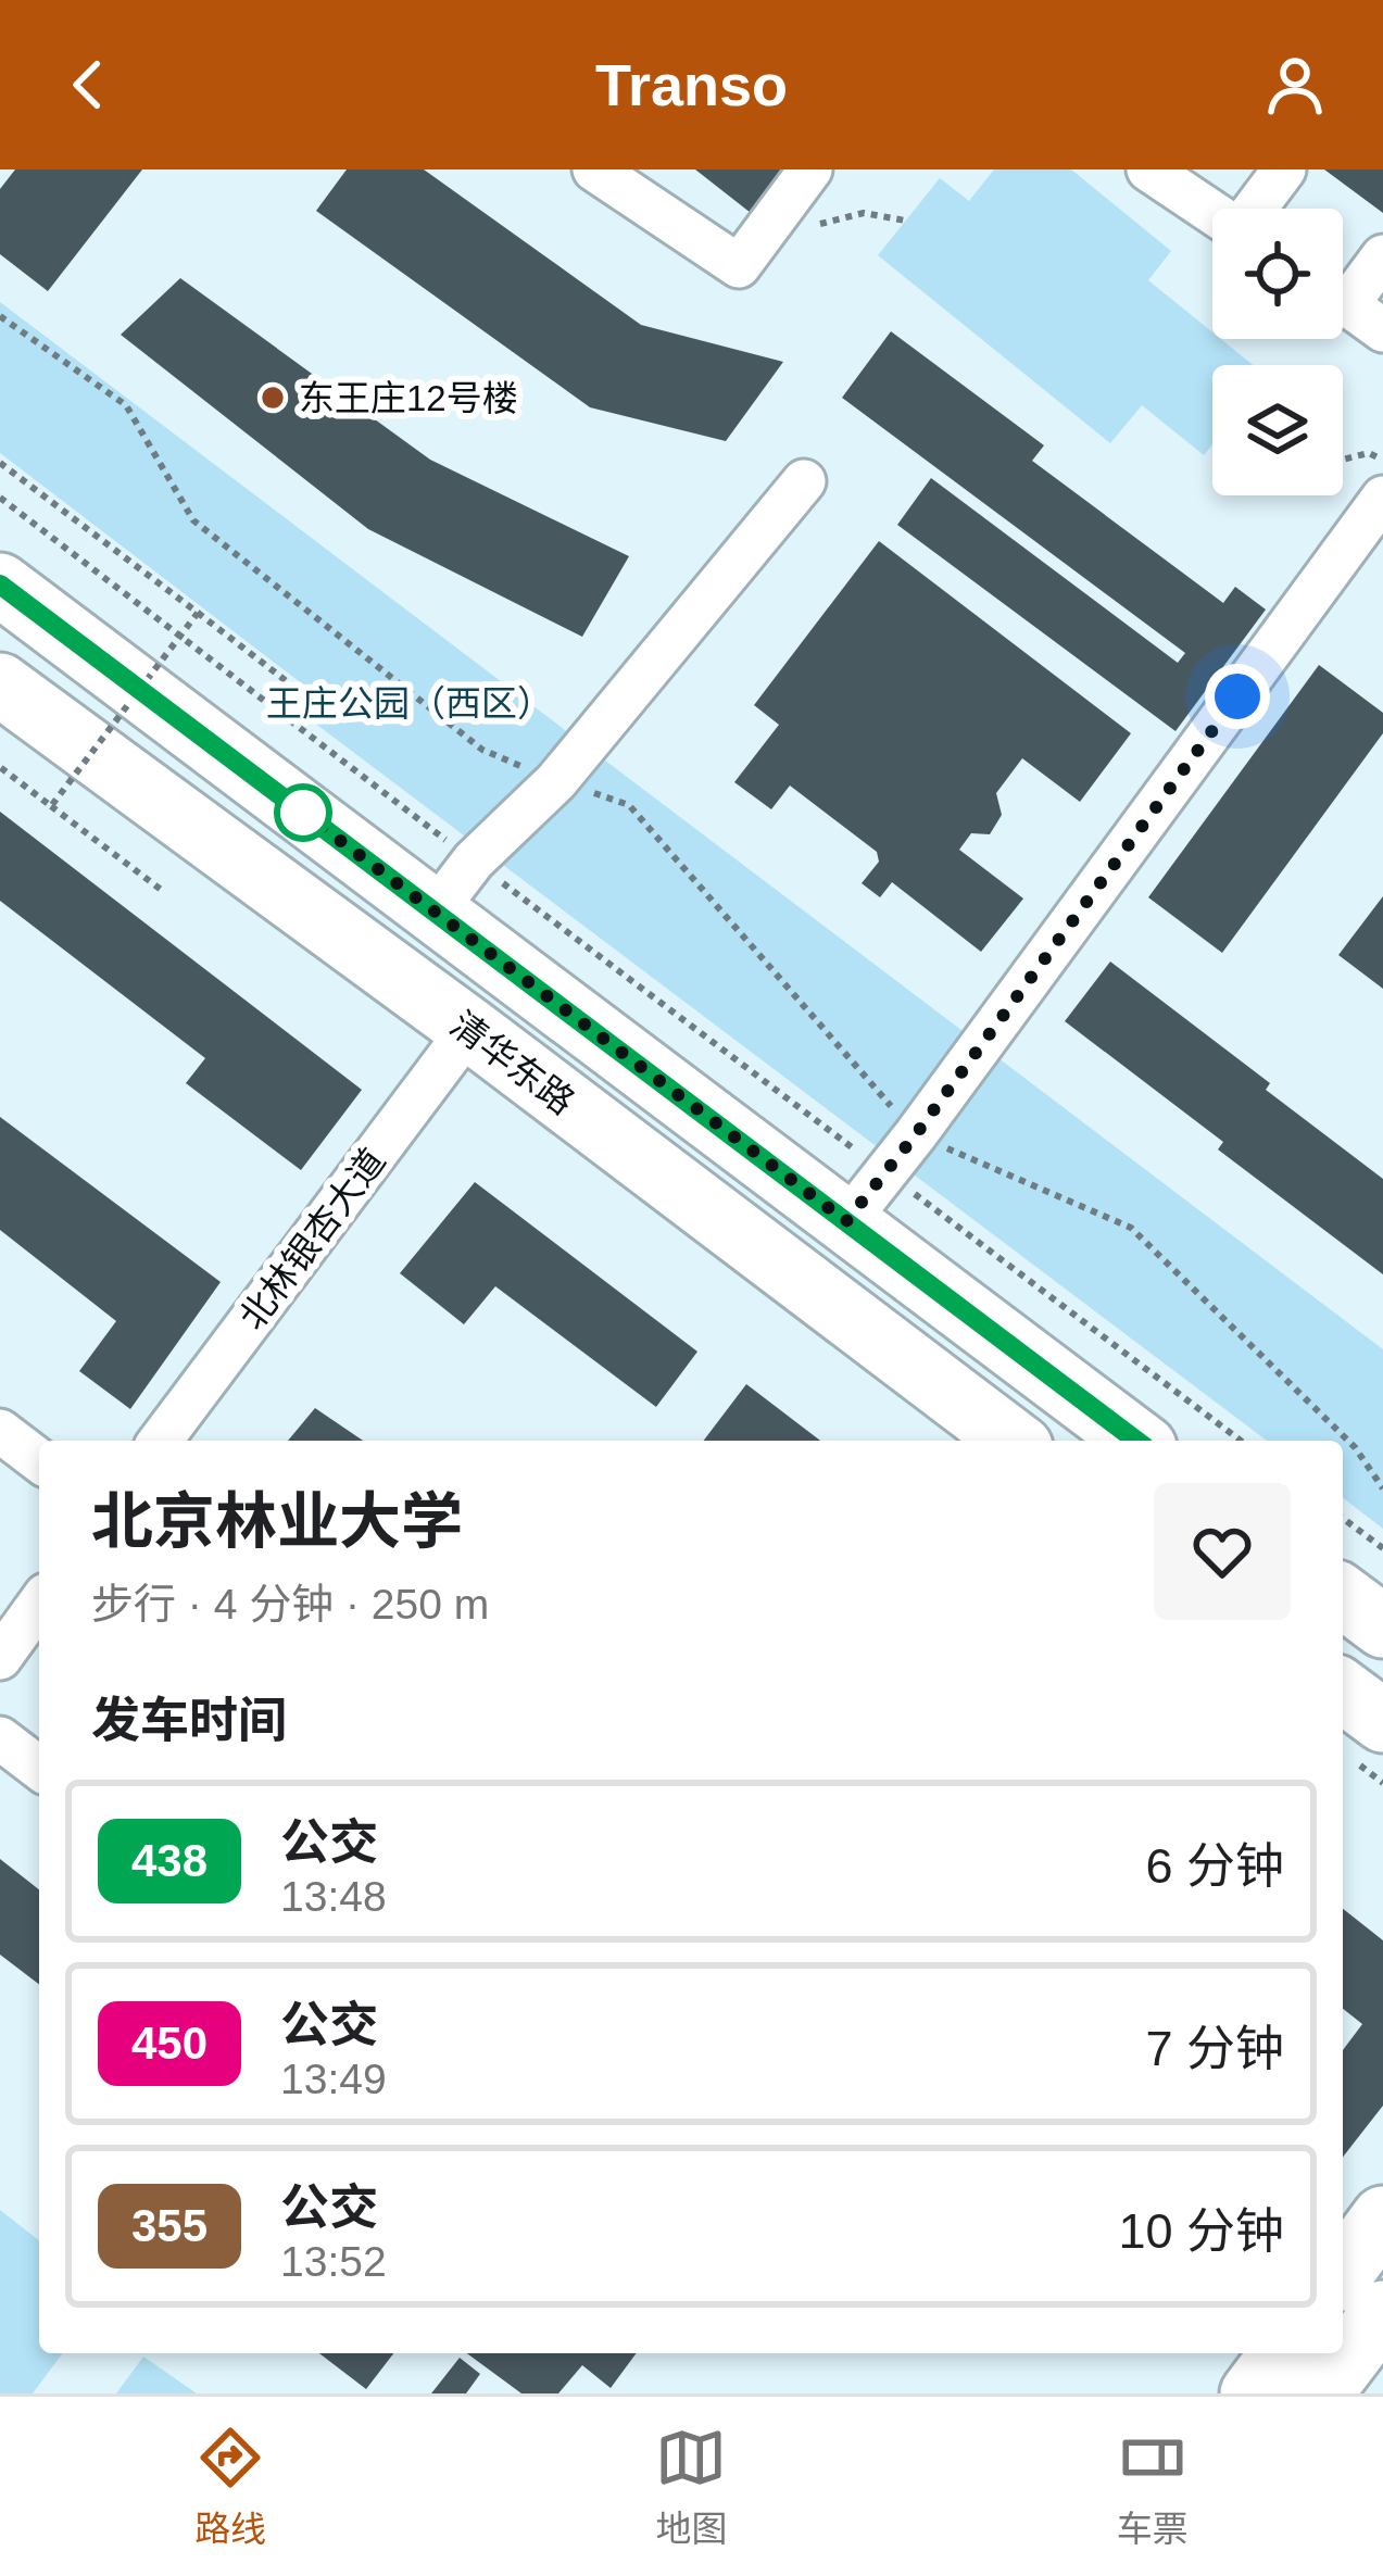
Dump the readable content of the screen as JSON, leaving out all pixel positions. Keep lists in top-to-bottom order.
{
  "streets": {
    "main road": ["清华东路"],
    "street": ["北林银杏大道"]
  },
  "crossings": [
    ["清华东路", "北林银杏大道"]
  ],
  "parks": ["王庄公园（西区）"],
  "places": ["东王庄12号楼"],
  "lines": ["bus line 438"],
  "page": {
    "header": "Transo",
    "heading": [
      ["北京林业大学", "步行 · 4 分钟 · 250 m"],
      "发车时间"
    ],
    "list": [
      {
        "mark": "438",
        "name": "公交",
        "note": "13:48",
        "value": "6 分钟"
      },
      {
        "mark": "450",
        "name": "公交",
        "note": "13:49",
        "value": "7 分钟"
      },
      {
        "mark": "355",
        "name": "公交",
        "note": "13:52",
        "value": "10 分钟"
      }
    ],
    "tabs": ["路线", "地图", "车票"]
  }
}
